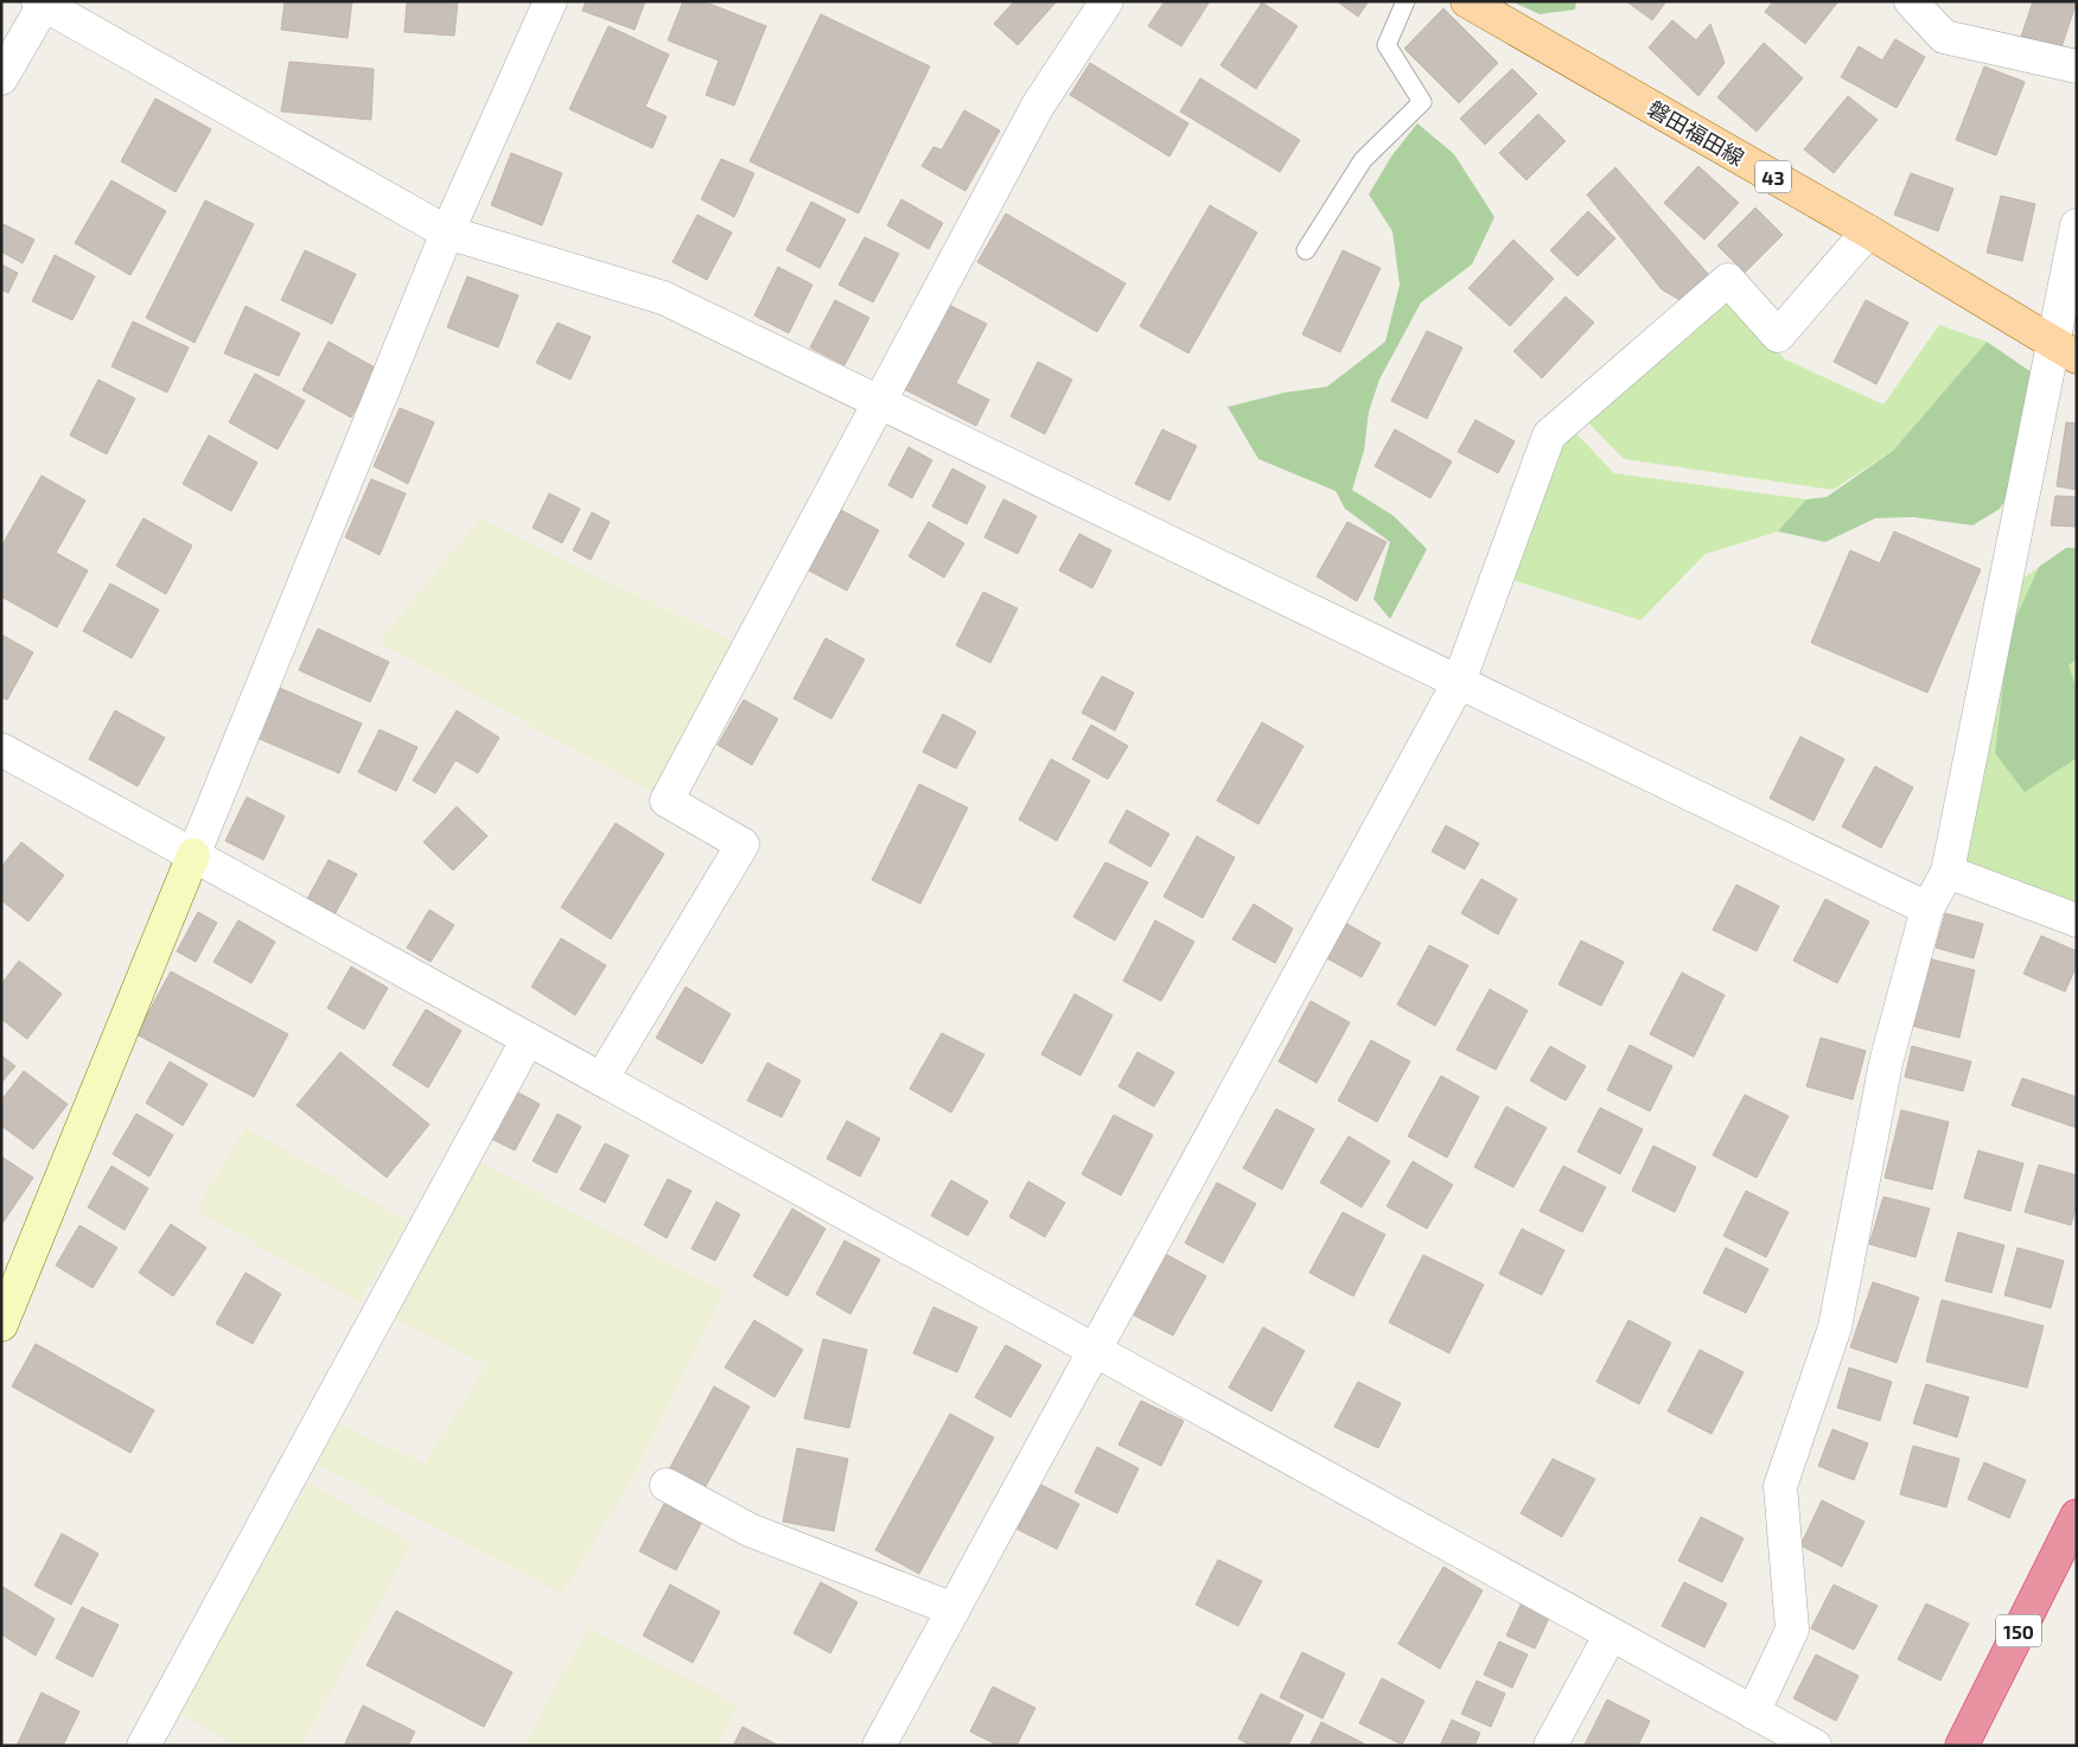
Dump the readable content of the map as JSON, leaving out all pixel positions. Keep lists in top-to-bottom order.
{
  "streets": {
    "highway": ["150"],
    "main road": ["磐田福田線", "43"]
  }
}
